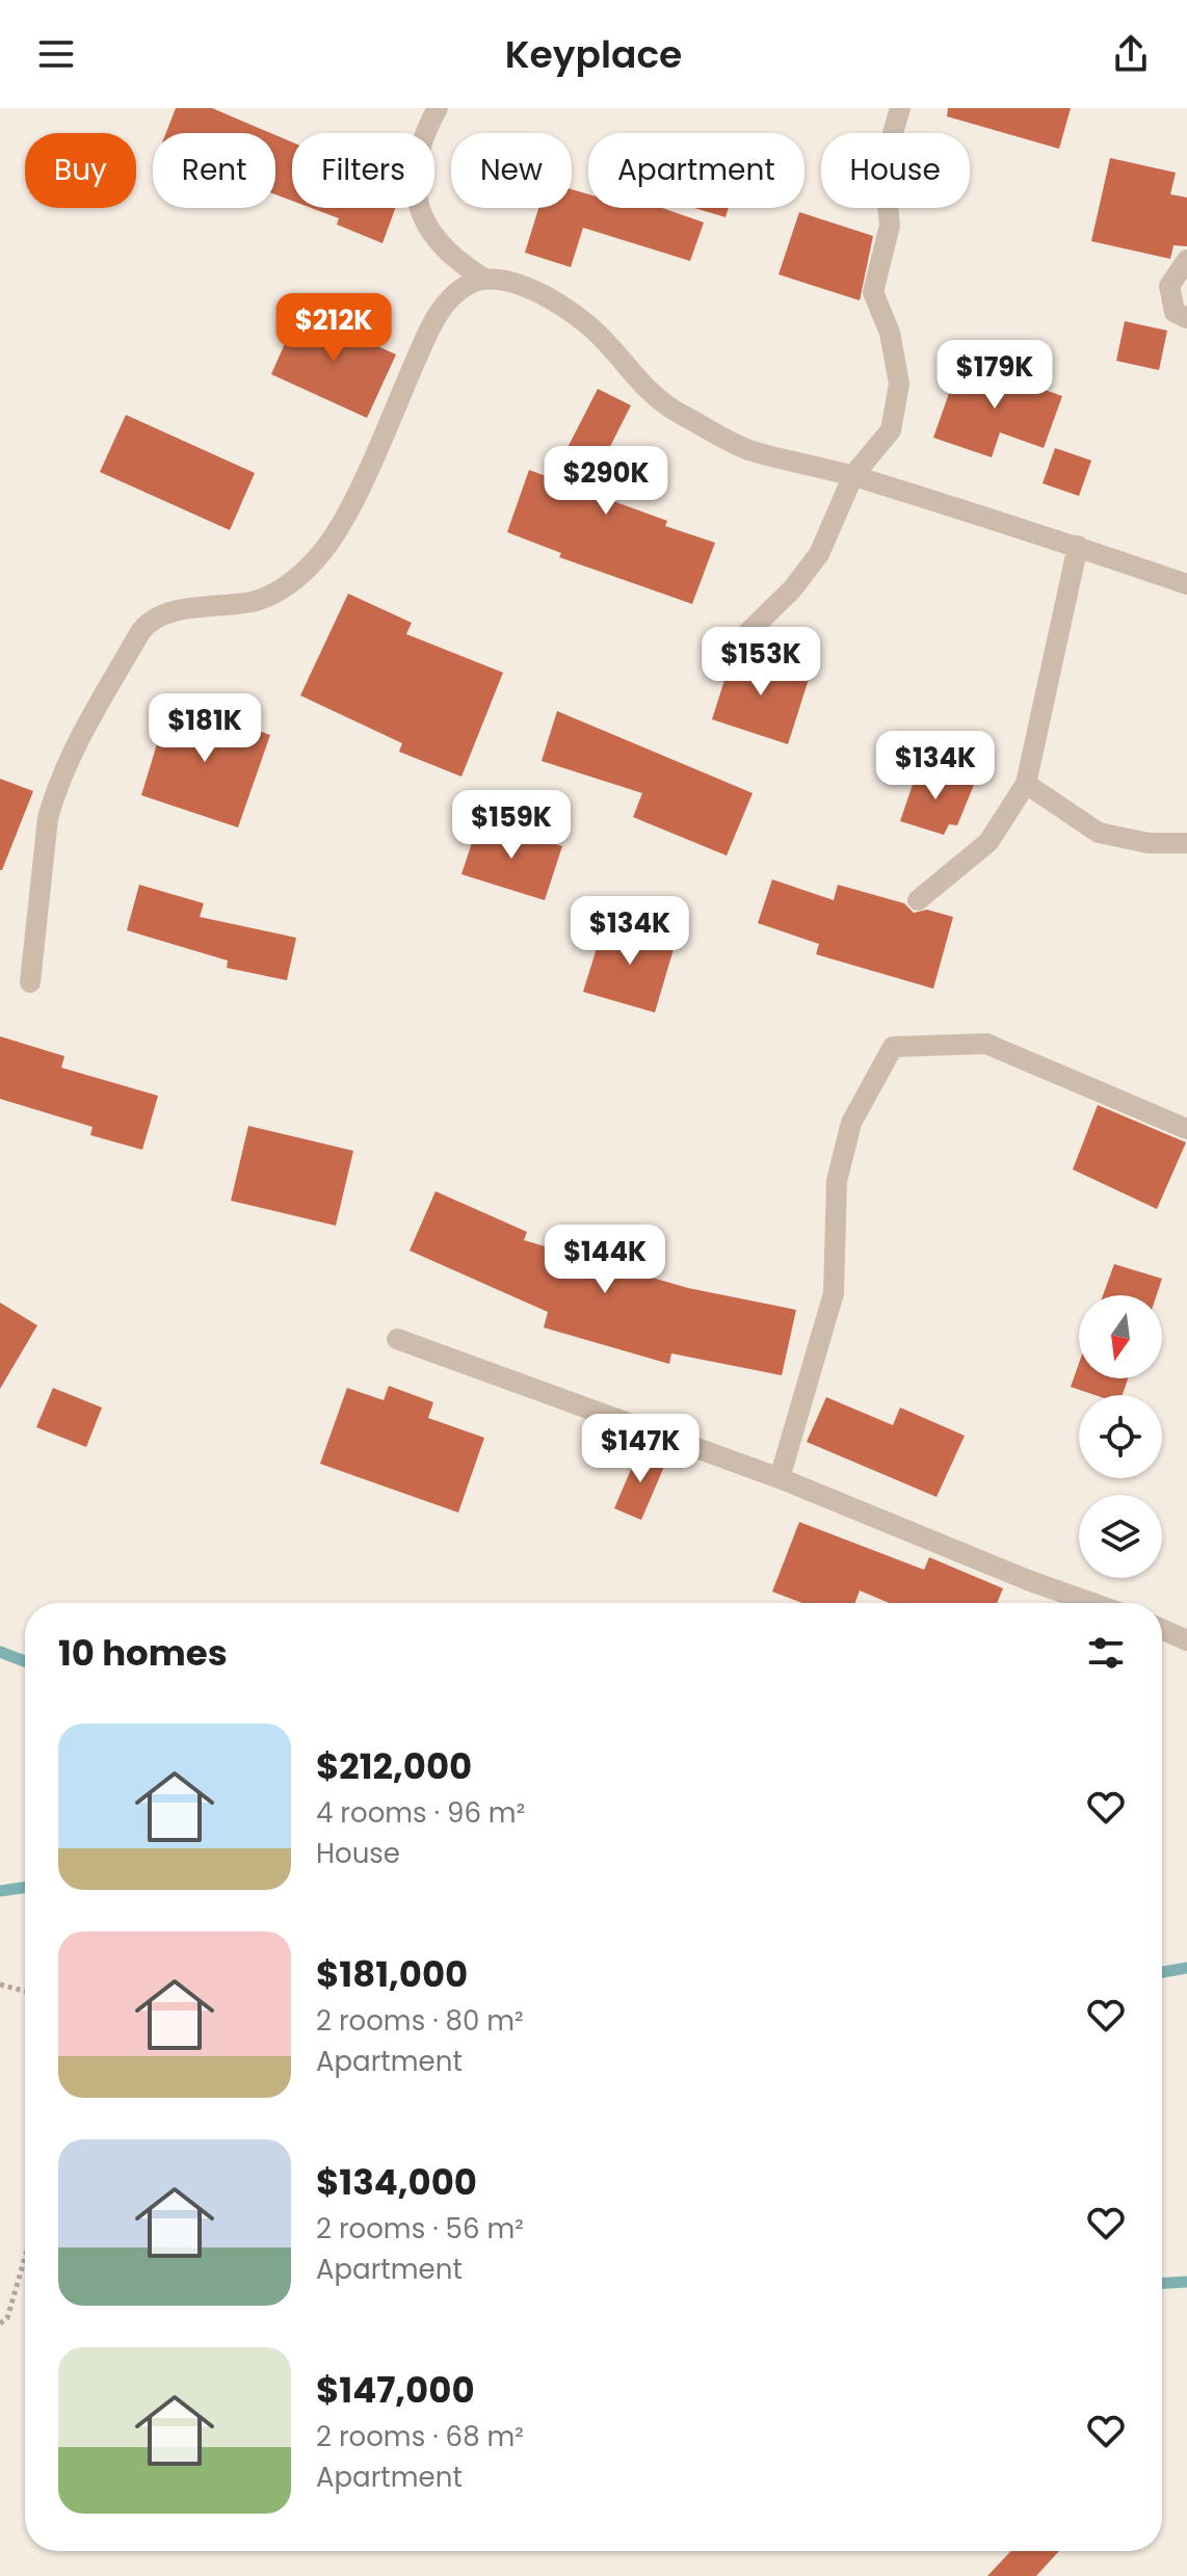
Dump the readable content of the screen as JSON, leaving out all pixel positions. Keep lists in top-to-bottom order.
{
  "north": "bottom",
  "page": {
    "header": "Keyplace",
    "chip": [
      "Buy",
      "Rent",
      "Filters",
      "New",
      "Apartment",
      "House"
    ],
    "price": [
      "$212K",
      "$179K",
      "$290K",
      "$153K",
      "$181K",
      "$134K",
      "$159K",
      "$134K",
      "$144K",
      "$147K"
    ],
    "heading": "10 homes",
    "list": [
      {
        "name": "$212,000",
        "note": "4 rooms · 96 m² · House"
      },
      {
        "name": "$181,000",
        "note": "2 rooms · 80 m² · Apartment"
      },
      {
        "name": "$134,000",
        "note": "2 rooms · 56 m² · Apartment"
      },
      {
        "name": "$147,000",
        "note": "2 rooms · 68 m² · Apartment"
      }
    ]
  }
}
